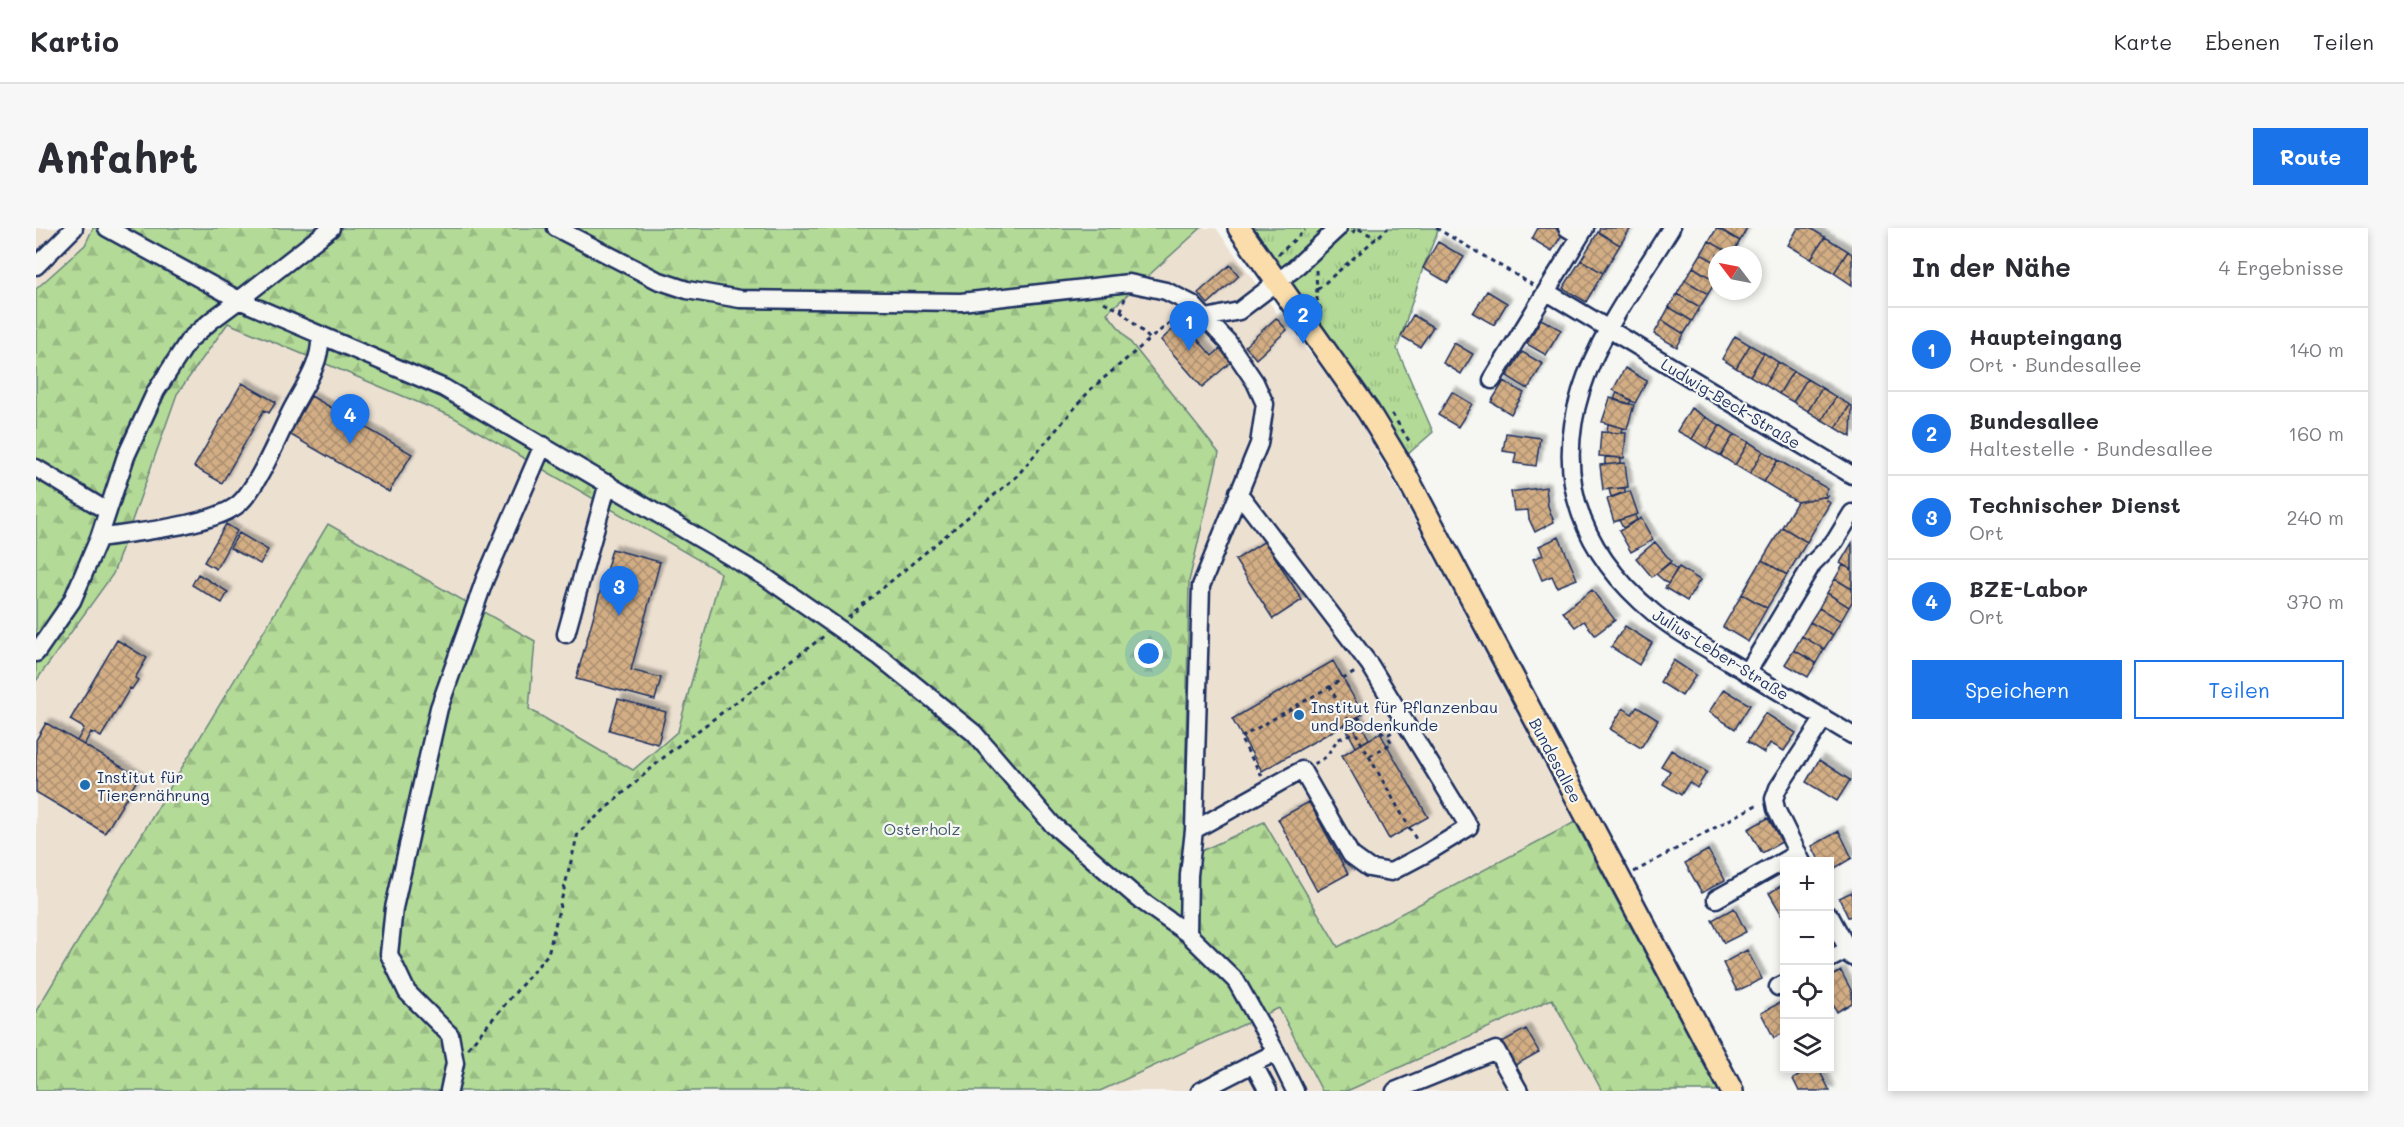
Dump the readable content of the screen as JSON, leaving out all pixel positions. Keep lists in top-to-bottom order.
{
  "streets": {
    "main road": ["Bundesallee"],
    "street": ["Ludwig-Beck-Straße", "Julius-Leber-Straße"]
  },
  "crossings": [
    ["Ludwig-Beck-Straße", "Julius-Leber-Straße"]
  ],
  "parks": ["Osterholz"],
  "places": ["Institut für Pflanzenbau und Bodenkunde", "Institut für Tierernährung"],
  "north": "top left",
  "page": {
    "header": "Kartio",
    "nav": ["Karte", "Ebenen", "Teilen"],
    "buttons": [
      "Route",
      ["Speichern", "Teilen"]
    ],
    "title": "Anfahrt",
    "heading": ["In der Nähe", "4 Ergebnisse"],
    "pins": [
      "2",
      "1",
      "4",
      "3"
    ],
    "list": [
      {
        "mark": "1",
        "name": "Haupteingang",
        "note": "Ort · Bundesallee",
        "value": "140 m"
      },
      {
        "mark": "2",
        "name": "Bundesallee",
        "note": "Haltestelle · Bundesallee",
        "value": "160 m"
      },
      {
        "mark": "3",
        "name": "Technischer Dienst",
        "note": "Ort",
        "value": "240 m"
      },
      {
        "mark": "4",
        "name": "BZE-Labor",
        "note": "Ort",
        "value": "370 m"
      }
    ],
    "map_buttons": ["+", "−"]
  }
}
